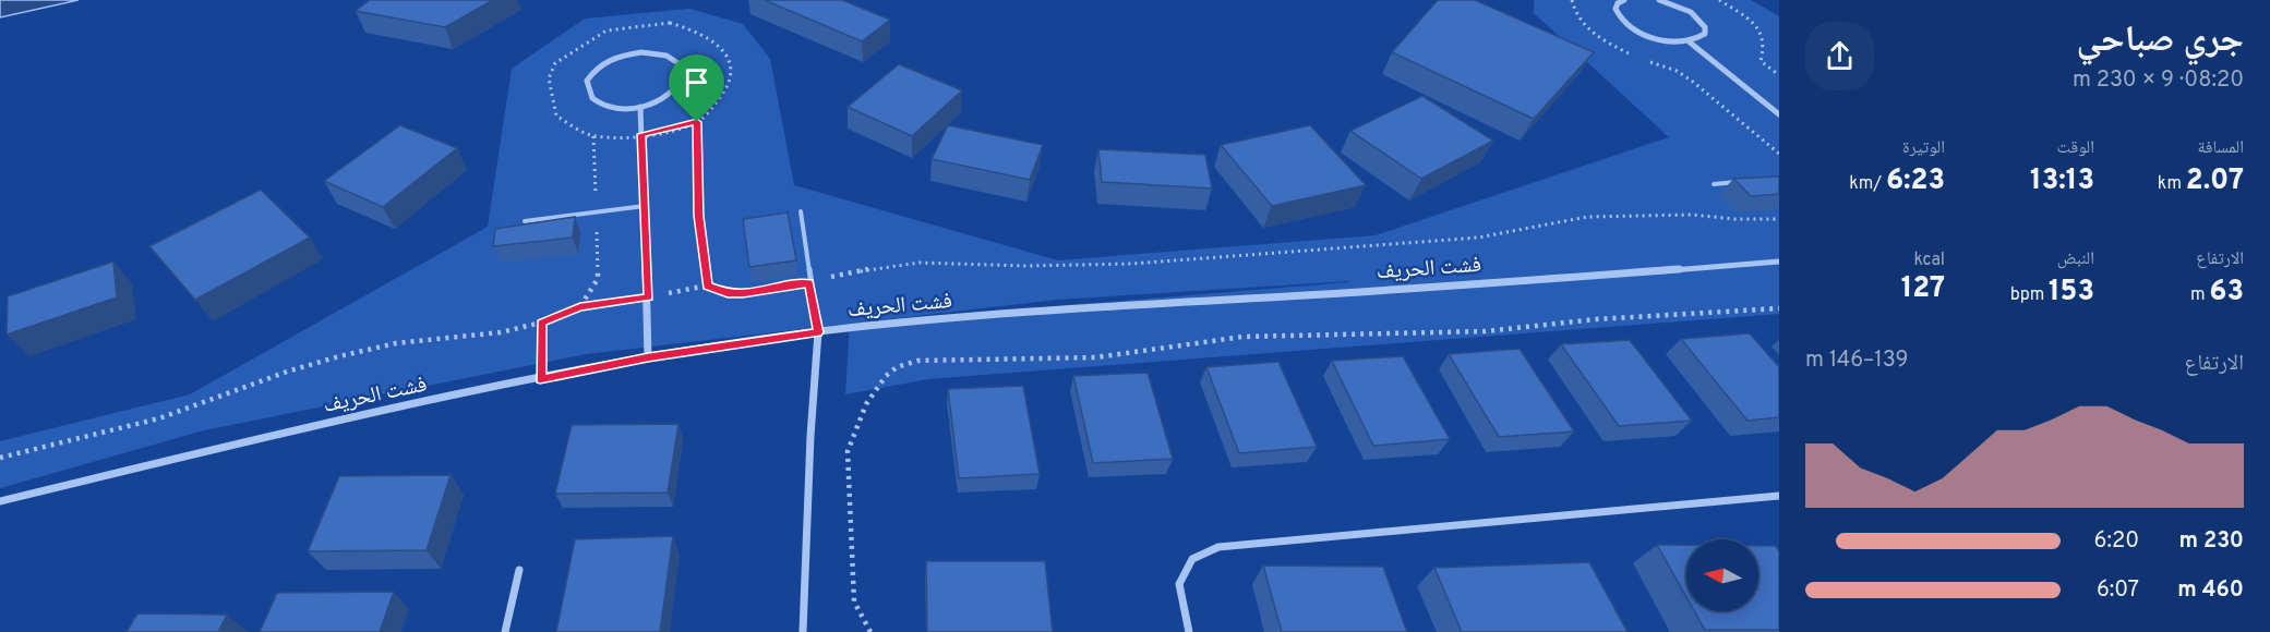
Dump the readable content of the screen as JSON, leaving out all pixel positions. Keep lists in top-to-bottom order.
{
  "streets": {
    "street": ["فشت الحريف"]
  },
  "north": "left",
  "page": {
    "heading": ["جري صباحي", "08:20 · 9 × 230 m"],
    "stats": [
      ["المسافة", "2.07 km"],
      ["الوقت", "13:13"],
      ["الوتيرة", "6:23 /km"],
      ["الارتفاع", "63 m"],
      ["النبض", "153 bpm"],
      ["kcal", "127"]
    ],
    "chart": ["الارتفاع", "139–146 m"],
    "list": [
      {
        "name": "230 m",
        "note": "6:20"
      },
      {
        "name": "460 m",
        "note": "6:07"
      }
    ]
  }
}
